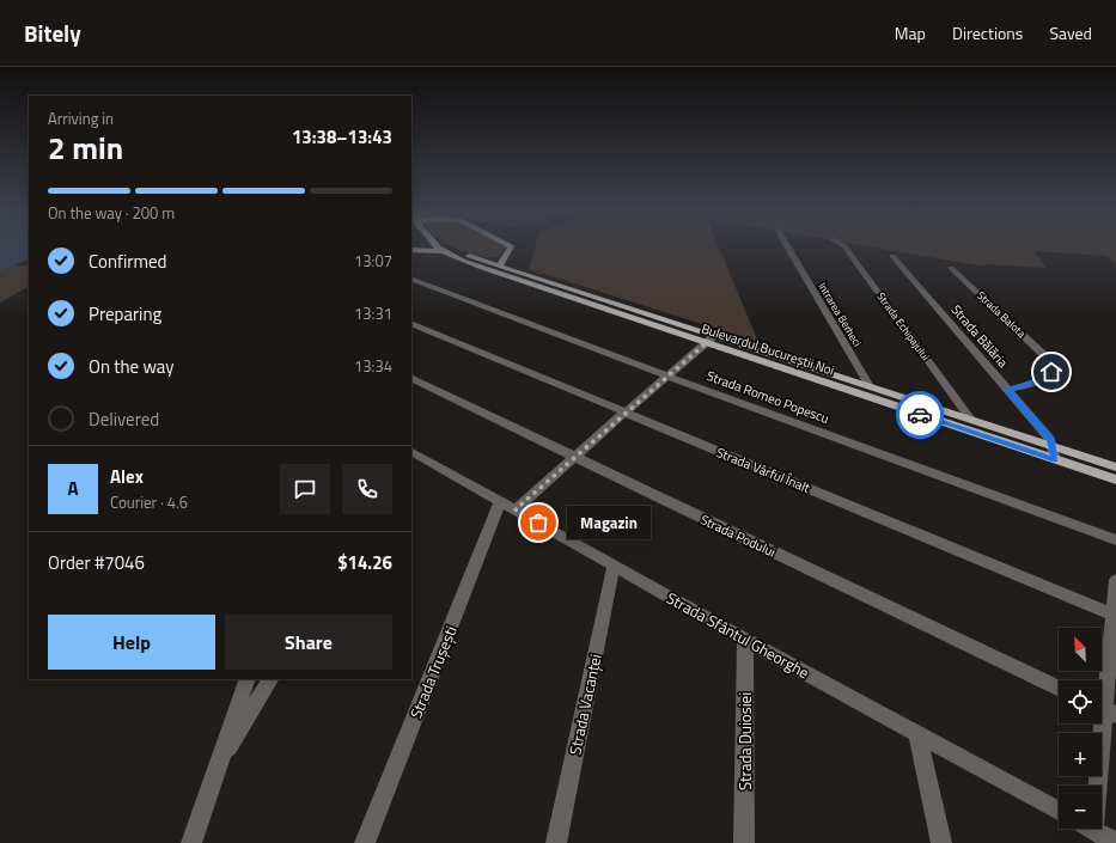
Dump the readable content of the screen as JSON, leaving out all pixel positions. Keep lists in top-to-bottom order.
{
  "streets": {
    "main road": ["Bulevardul Bucureștii Noi"],
    "street": [
      "Intrarea Berheci",
      "Strada Balota",
      "Strada Echipajului",
      "Strada Bălăria",
      "Strada Romeo Popescu",
      "Strada Vârful Înalt",
      "Strada Podului",
      "Strada Sfântul Gheorghe",
      "Strada Trușești",
      "Strada Vacanței",
      "Strada Duiosiei"
    ]
  },
  "crossings": [
    ["Intrarea Berheci", "Bulevardul Bucureștii Noi"],
    ["Strada Balota", "Strada Bălăria"],
    ["Strada Echipajului", "Bulevardul Bucureștii Noi"],
    ["Strada Bălăria", "Bulevardul Bucureștii Noi"],
    ["Strada Sfântul Gheorghe", "Strada Trușești"],
    ["Strada Sfântul Gheorghe", "Strada Vacanței"],
    ["Strada Sfântul Gheorghe", "Strada Duiosiei"]
  ],
  "places": ["Magazin"],
  "north": "top left",
  "page": {
    "header": "Bitely",
    "nav": ["Map", "Directions", "Saved"],
    "heading": ["2 min", "Arriving in", "13:38–13:43"],
    "panel": [
      "Alex",
      "Courier · 4.6",
      "Order #7046",
      "$14.26"
    ],
    "bar": "On the way · 200 m",
    "list": [
      ["Confirmed", "13:07"],
      ["Preparing", "13:31"],
      ["On the way", "13:34"],
      "Delivered"
    ],
    "round": "A",
    "bubble": "Magazin",
    "buttons": ["Help", "Share"],
    "map_buttons": ["+", "−"]
  }
}
